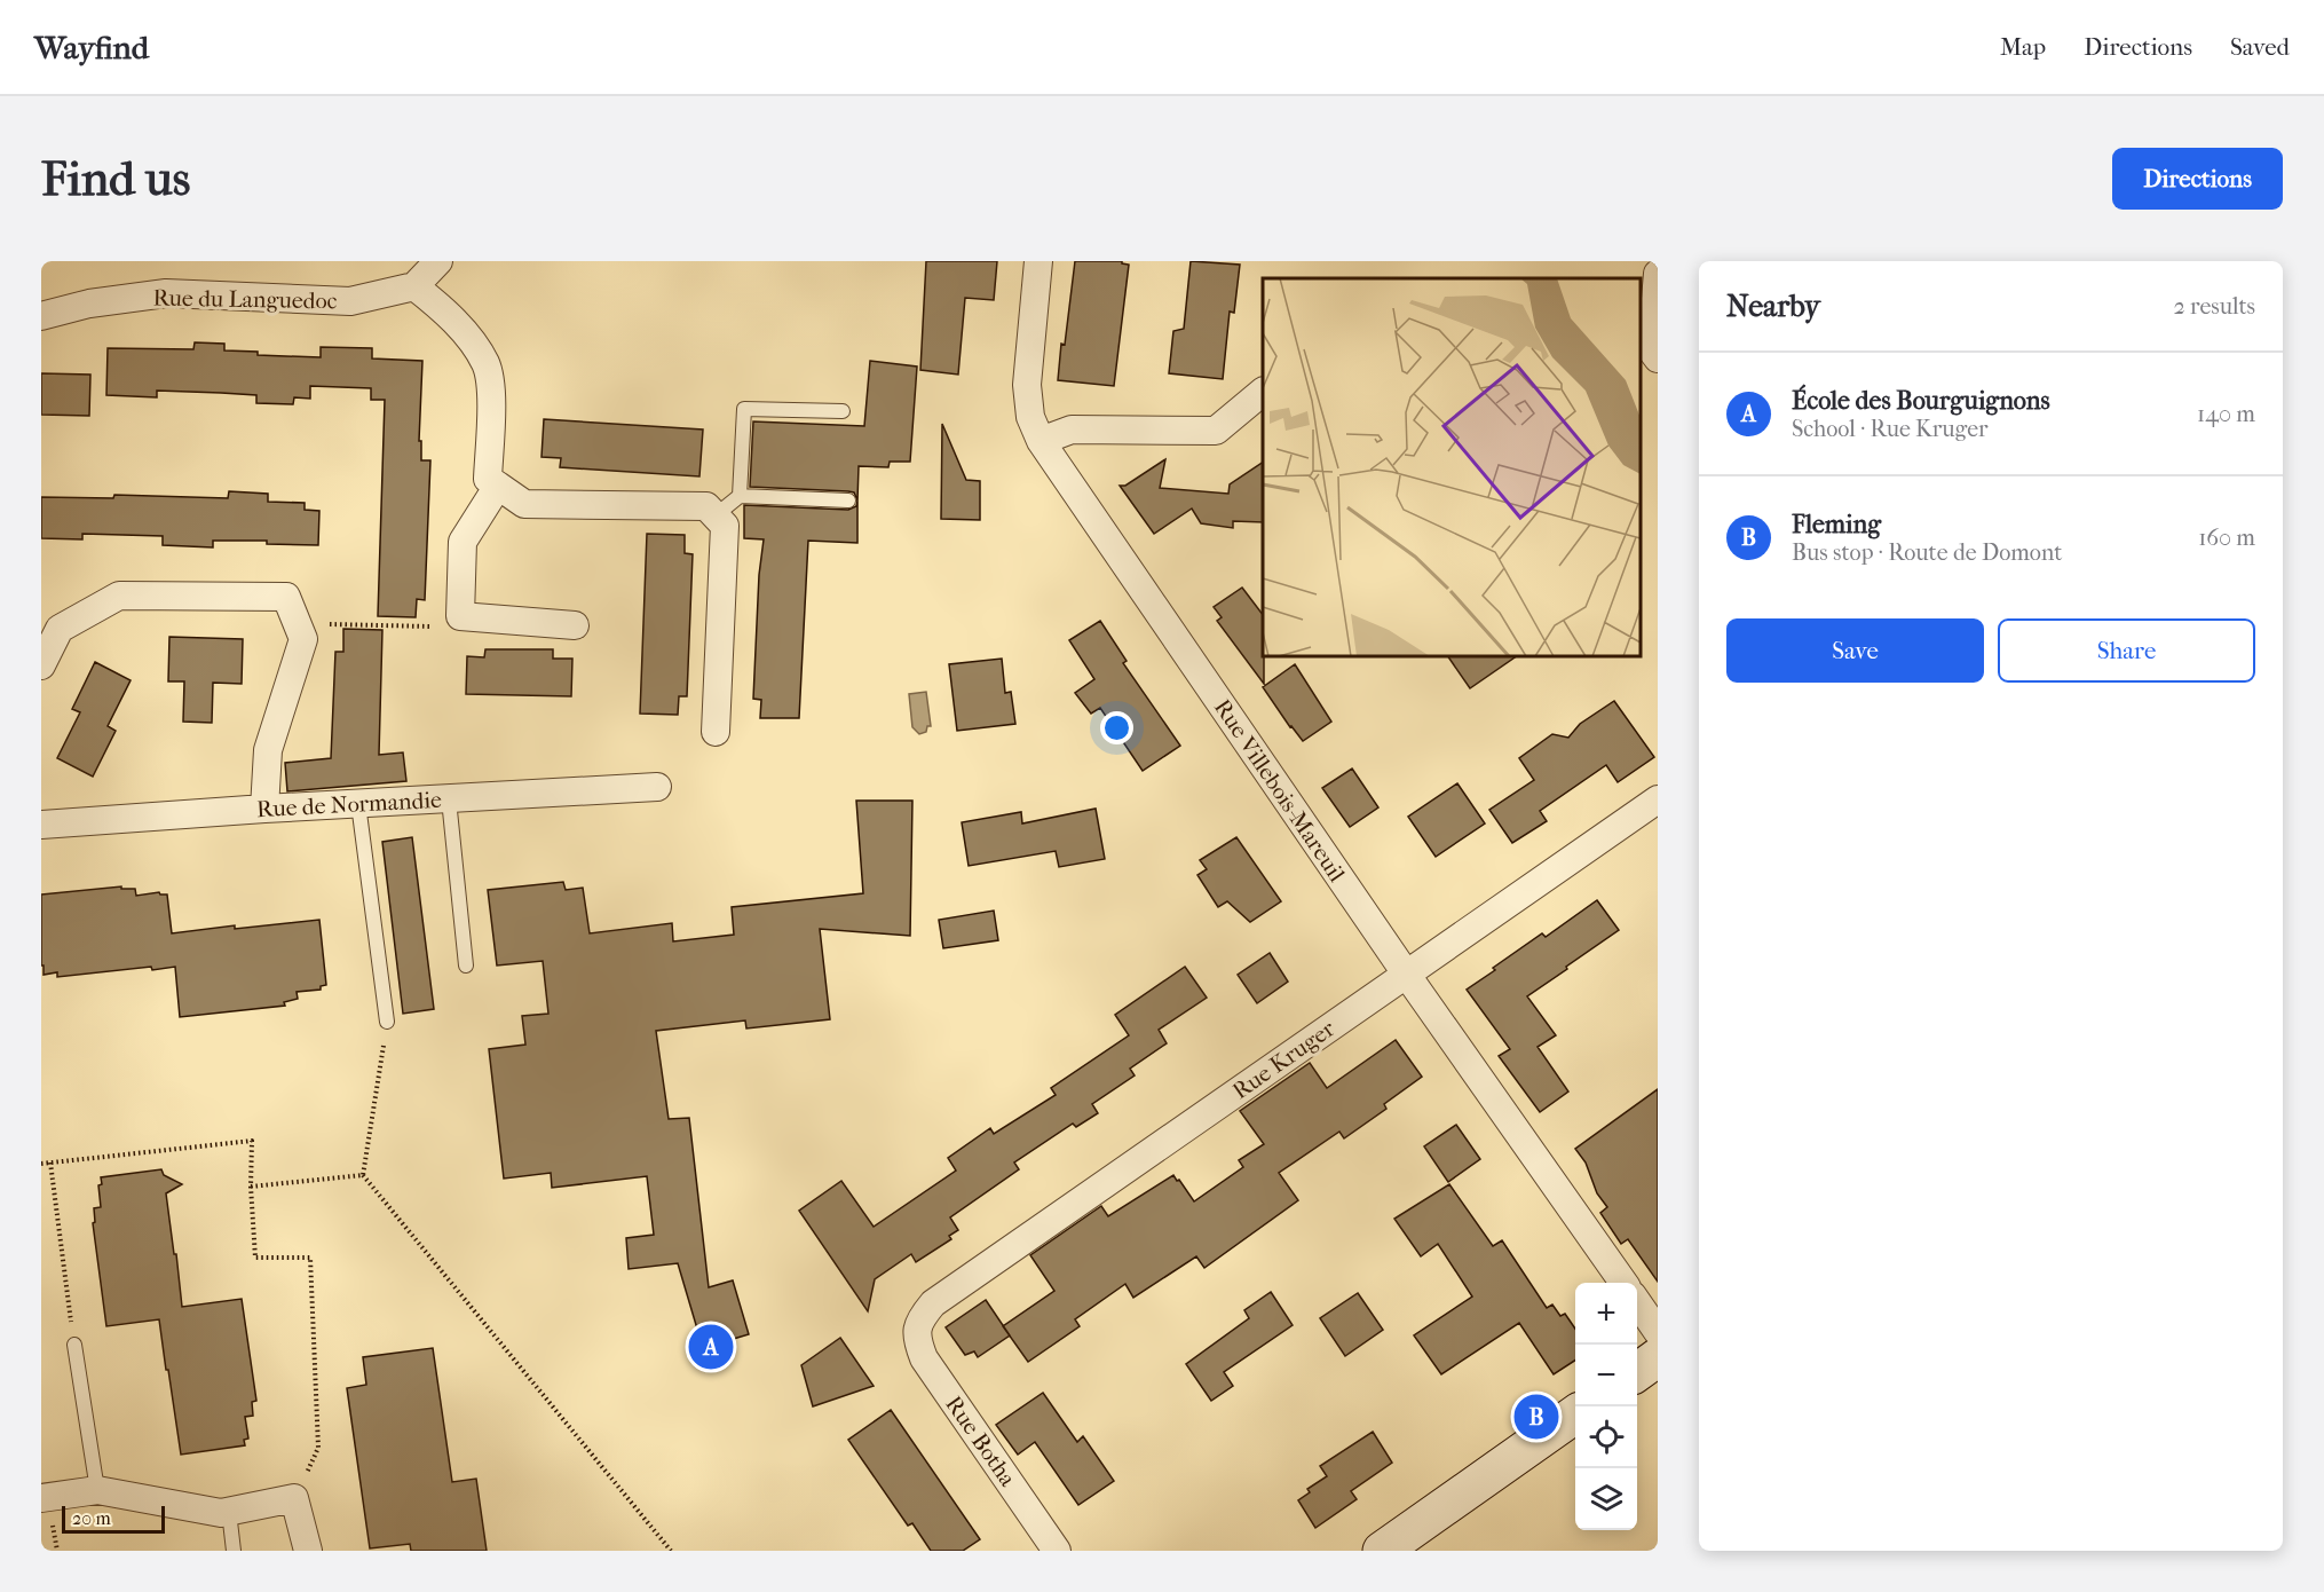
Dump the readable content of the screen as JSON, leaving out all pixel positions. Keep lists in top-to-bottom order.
{
  "streets": {
    "street": [
      "Rue du Languedoc",
      "Rue Villebois-Mareuil",
      "Rue de Normandie",
      "Rue Kruger",
      "Rue Botha"
    ]
  },
  "crossings": [
    ["Rue Villebois-Mareuil", "Rue Kruger"],
    ["Rue Kruger", "Rue Botha"]
  ],
  "scale_bar": "20 m",
  "page": {
    "header": "Wayfind",
    "nav": ["Map", "Directions", "Saved"],
    "buttons": [
      "Directions",
      ["Save", "Share"]
    ],
    "title": "Find us",
    "heading": ["Nearby", "2 results"],
    "list": [
      {
        "mark": "A",
        "name": "École des Bourguignons",
        "note": "School · Rue Kruger",
        "value": "140 m"
      },
      {
        "mark": "B",
        "name": "Fleming",
        "note": "Bus stop · Route de Domont",
        "value": "160 m"
      }
    ],
    "map_buttons": ["+", "−"],
    "pins": ["A", "B"],
    "scale": "20 m"
  }
}
